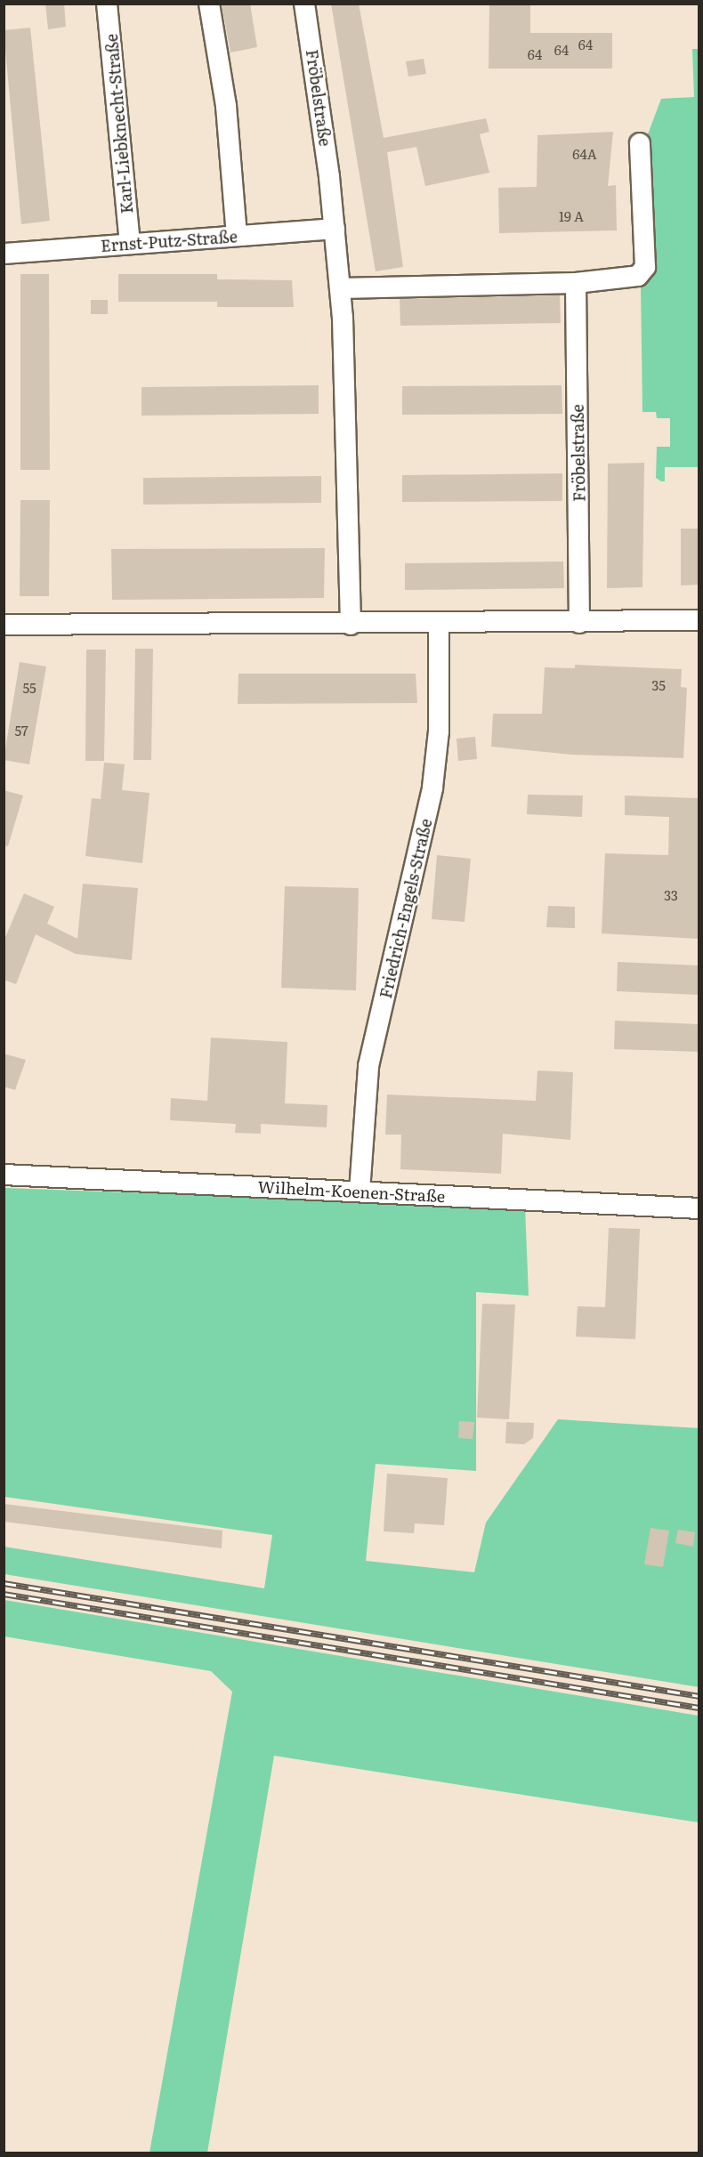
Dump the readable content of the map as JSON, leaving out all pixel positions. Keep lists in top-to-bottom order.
{
  "streets": {
    "street": [
      "Fröbelstraße",
      "Karl-Liebknecht-Straße",
      "Ernst-Putz-Straße",
      "Friedrich-Engels-Straße",
      "Wilhelm-Koenen-Straße"
    ]
  },
  "crossings": [
    ["Fröbelstraße", "Ernst-Putz-Straße"],
    ["Karl-Liebknecht-Straße", "Ernst-Putz-Straße"],
    ["Friedrich-Engels-Straße", "Wilhelm-Koenen-Straße"]
  ],
  "house_numbers": [
    "64",
    "64",
    "64",
    "64A",
    "19 A",
    "35",
    "55",
    "57",
    "33"
  ]
}
